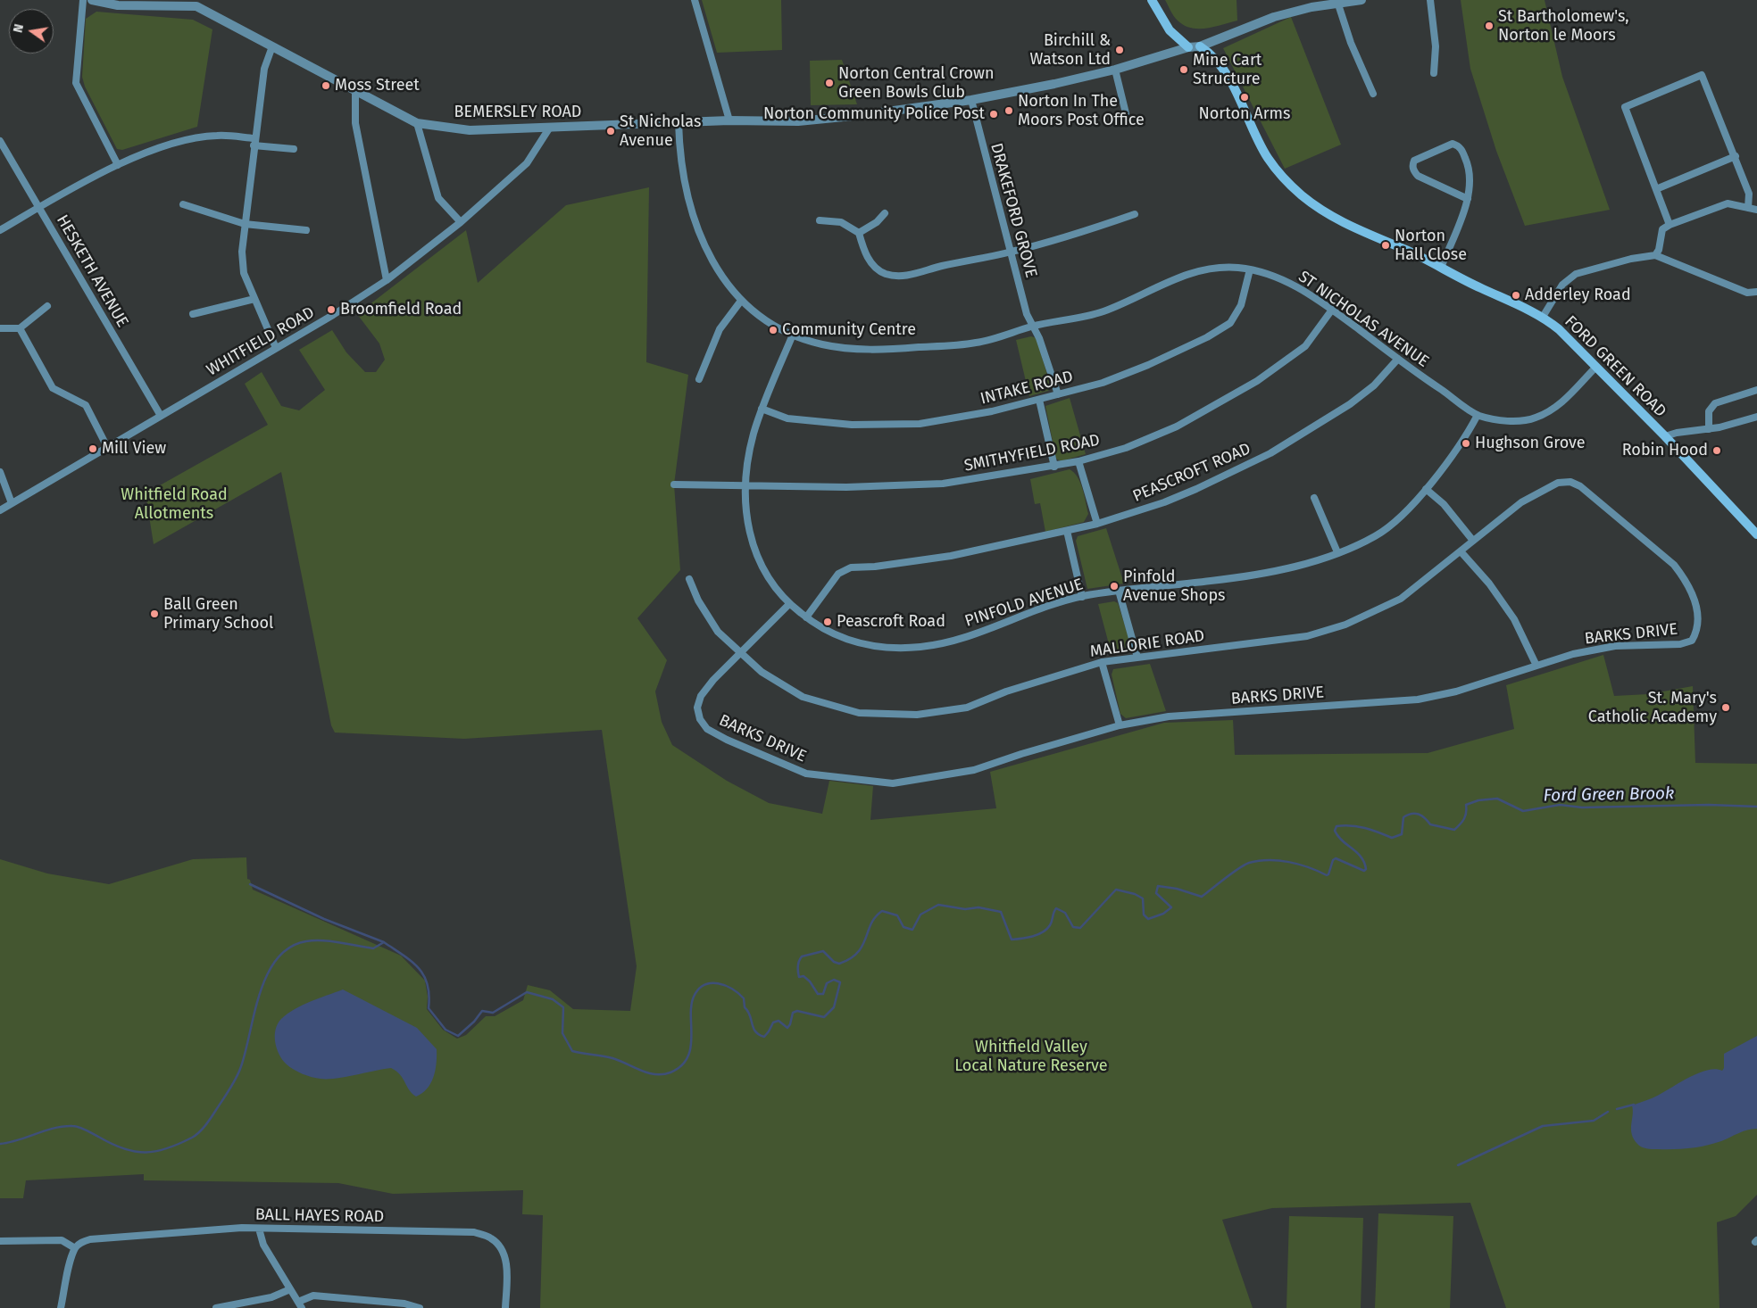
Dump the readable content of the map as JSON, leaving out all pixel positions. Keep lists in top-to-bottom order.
{
  "streets": {
    "main road": ["FORD GREEN ROAD"],
    "street": [
      "BEMERSLEY ROAD",
      "DRAKEFORD GROVE",
      "HESKETH AVENUE",
      "ST NICHOLAS AVENUE",
      "WHITFIELD ROAD",
      "INTAKE ROAD",
      "SMITHYFIELD ROAD",
      "PEASCROFT ROAD",
      "PINFOLD AVENUE",
      "BARKS DRIVE",
      "MALLORIE ROAD",
      "BALL HAYES ROAD"
    ]
  },
  "crossings": [
    ["BEMERSLEY ROAD", "DRAKEFORD GROVE"],
    ["BEMERSLEY ROAD", "ST NICHOLAS AVENUE"],
    ["BEMERSLEY ROAD", "WHITFIELD ROAD"],
    ["BEMERSLEY ROAD", "FORD GREEN ROAD"],
    ["DRAKEFORD GROVE", "ST NICHOLAS AVENUE"],
    ["DRAKEFORD GROVE", "INTAKE ROAD"],
    ["HESKETH AVENUE", "WHITFIELD ROAD"],
    ["ST NICHOLAS AVENUE", "FORD GREEN ROAD"],
    ["ST NICHOLAS AVENUE", "INTAKE ROAD"],
    ["ST NICHOLAS AVENUE", "SMITHYFIELD ROAD"],
    ["ST NICHOLAS AVENUE", "PEASCROFT ROAD"],
    ["ST NICHOLAS AVENUE", "PINFOLD AVENUE"],
    ["INTAKE ROAD", "PINFOLD AVENUE"],
    ["SMITHYFIELD ROAD", "PINFOLD AVENUE"],
    ["PEASCROFT ROAD", "PINFOLD AVENUE"],
    ["PINFOLD AVENUE", "BARKS DRIVE"],
    ["BARKS DRIVE", "MALLORIE ROAD"]
  ],
  "water": ["Ford Green Brook"],
  "parks": ["Whitfield Road Allotments", "Whitfield Valley Local Nature Reserve"],
  "places": [
    "St Bartholomew's, Norton le Moors",
    "Birchill & Watson Ltd",
    "Mine Cart Structure",
    "Norton Central Crown Green Bowls Club",
    "Moss Street",
    "Norton Arms",
    "Norton In The Moors Post Office",
    "Norton Community Police Post",
    "St Nicholas Avenue",
    "Norton Hall Close",
    "Adderley Road",
    "Broomfield Road",
    "Community Centre",
    "Hughson Grove",
    "Mill View",
    "Robin Hood",
    "Pinfold Avenue Shops",
    "Ball Green Primary School",
    "Peascroft Road",
    "St. Mary's Catholic Academy"
  ],
  "north": "left"
}
